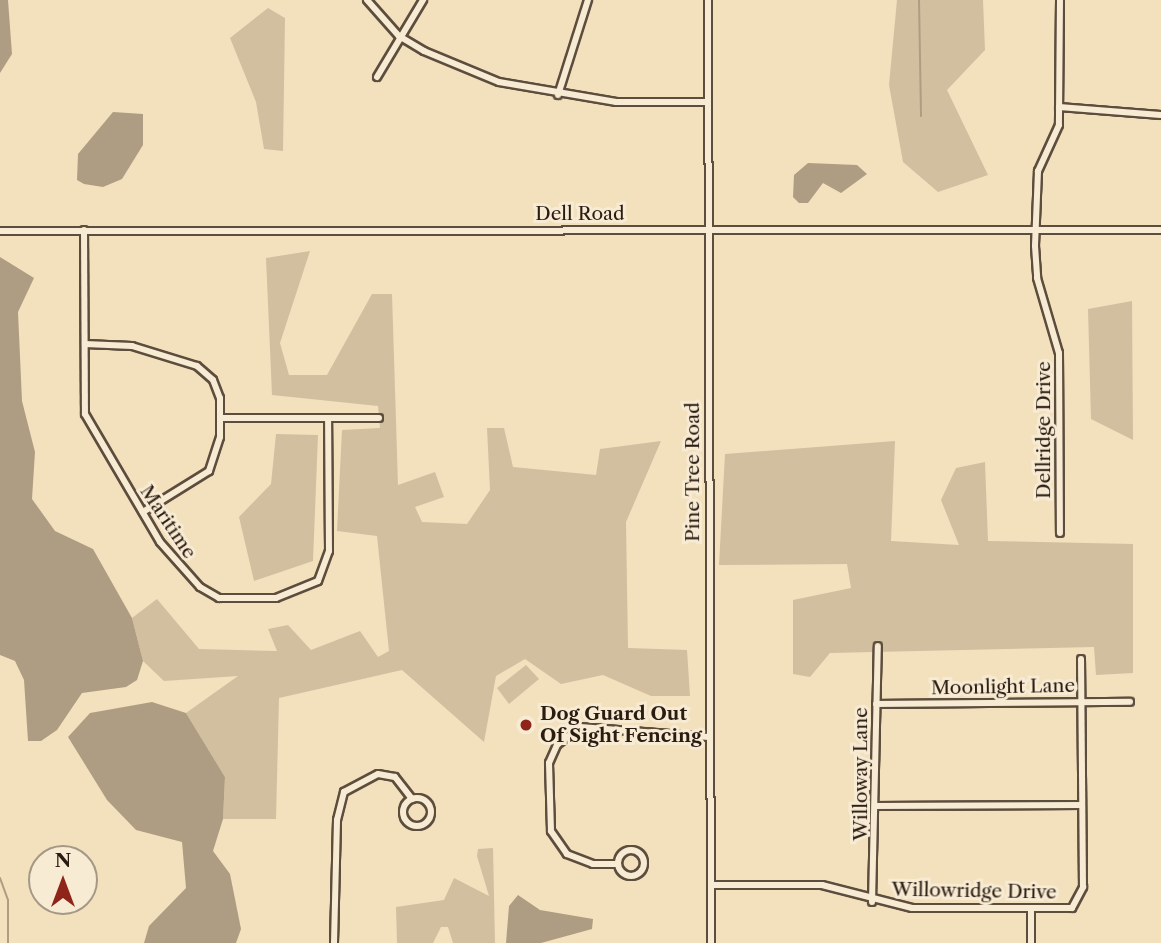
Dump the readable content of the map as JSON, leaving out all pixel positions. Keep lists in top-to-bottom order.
{
  "streets": {
    "street": [
      "Dell Road",
      "Dellridge Drive",
      "Pine Tree Road",
      "Maritime",
      "Moonlight Lane",
      "Willoway Lane",
      "Willowridge Drive"
    ]
  },
  "crossings": [
    ["Dell Road", "Dellridge Drive"],
    ["Dell Road", "Pine Tree Road"],
    ["Dell Road", "Maritime"],
    ["Pine Tree Road", "Willowridge Drive"],
    ["Moonlight Lane", "Willoway Lane"],
    ["Willoway Lane", "Willowridge Drive"]
  ],
  "places": ["Dog Guard Out Of Sight Fencing"],
  "north": "top"
}
